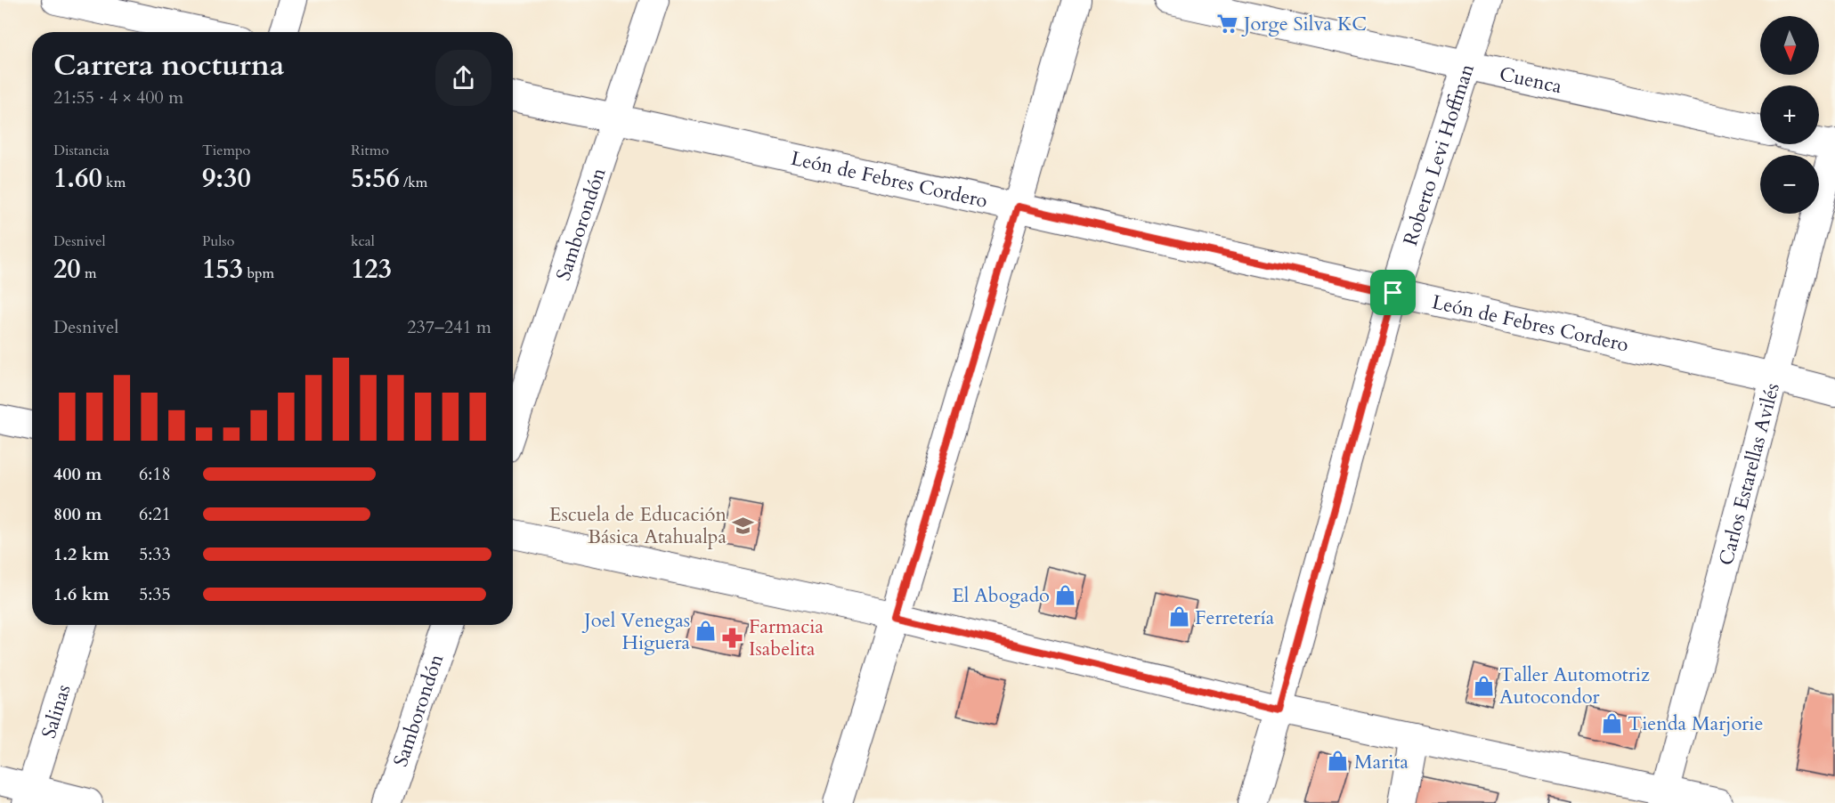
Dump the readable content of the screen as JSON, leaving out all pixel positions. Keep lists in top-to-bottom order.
{
  "streets": {
    "street": [
      "Cuenca",
      "Roberto Levi Hoffman",
      "León de Febres Cordero",
      "Samborondón",
      "Carlos Estarellas Avilés",
      "Salinas"
    ]
  },
  "crossings": [
    ["Cuenca", "Roberto Levi Hoffman"],
    ["Roberto Levi Hoffman", "León de Febres Cordero"],
    ["León de Febres Cordero", "Samborondón"],
    ["León de Febres Cordero", "Carlos Estarellas Avilés"]
  ],
  "places": {
    "supermarket": ["Jorge Silva KC"],
    "school or university": ["Escuela de Educación Básica Atahualpa"],
    "shop": [
      "El Abogado",
      "Ferretería",
      "Joel Venegas Higuera",
      "Taller Automotriz Autocondor",
      "Tienda Marjorie",
      "Marita"
    ],
    "pharmacy": ["Farmacia Isabelita"]
  },
  "north": "bottom",
  "page": {
    "map_buttons": ["+", "−"],
    "heading": ["Carrera nocturna", "21:55 · 4 × 400 m"],
    "stats": [
      ["Distancia", "1.60 km"],
      ["Tiempo", "9:30"],
      ["Ritmo", "5:56 /km"],
      ["Desnivel", "20 m"],
      ["Pulso", "153 bpm"],
      ["kcal", "123"]
    ],
    "chart": ["Desnivel", "237–241 m"],
    "list": [
      {
        "name": "400 m",
        "note": "6:18"
      },
      {
        "name": "800 m",
        "note": "6:21"
      },
      {
        "name": "1.2 km",
        "note": "5:33"
      },
      {
        "name": "1.6 km",
        "note": "5:35"
      }
    ]
  }
}
